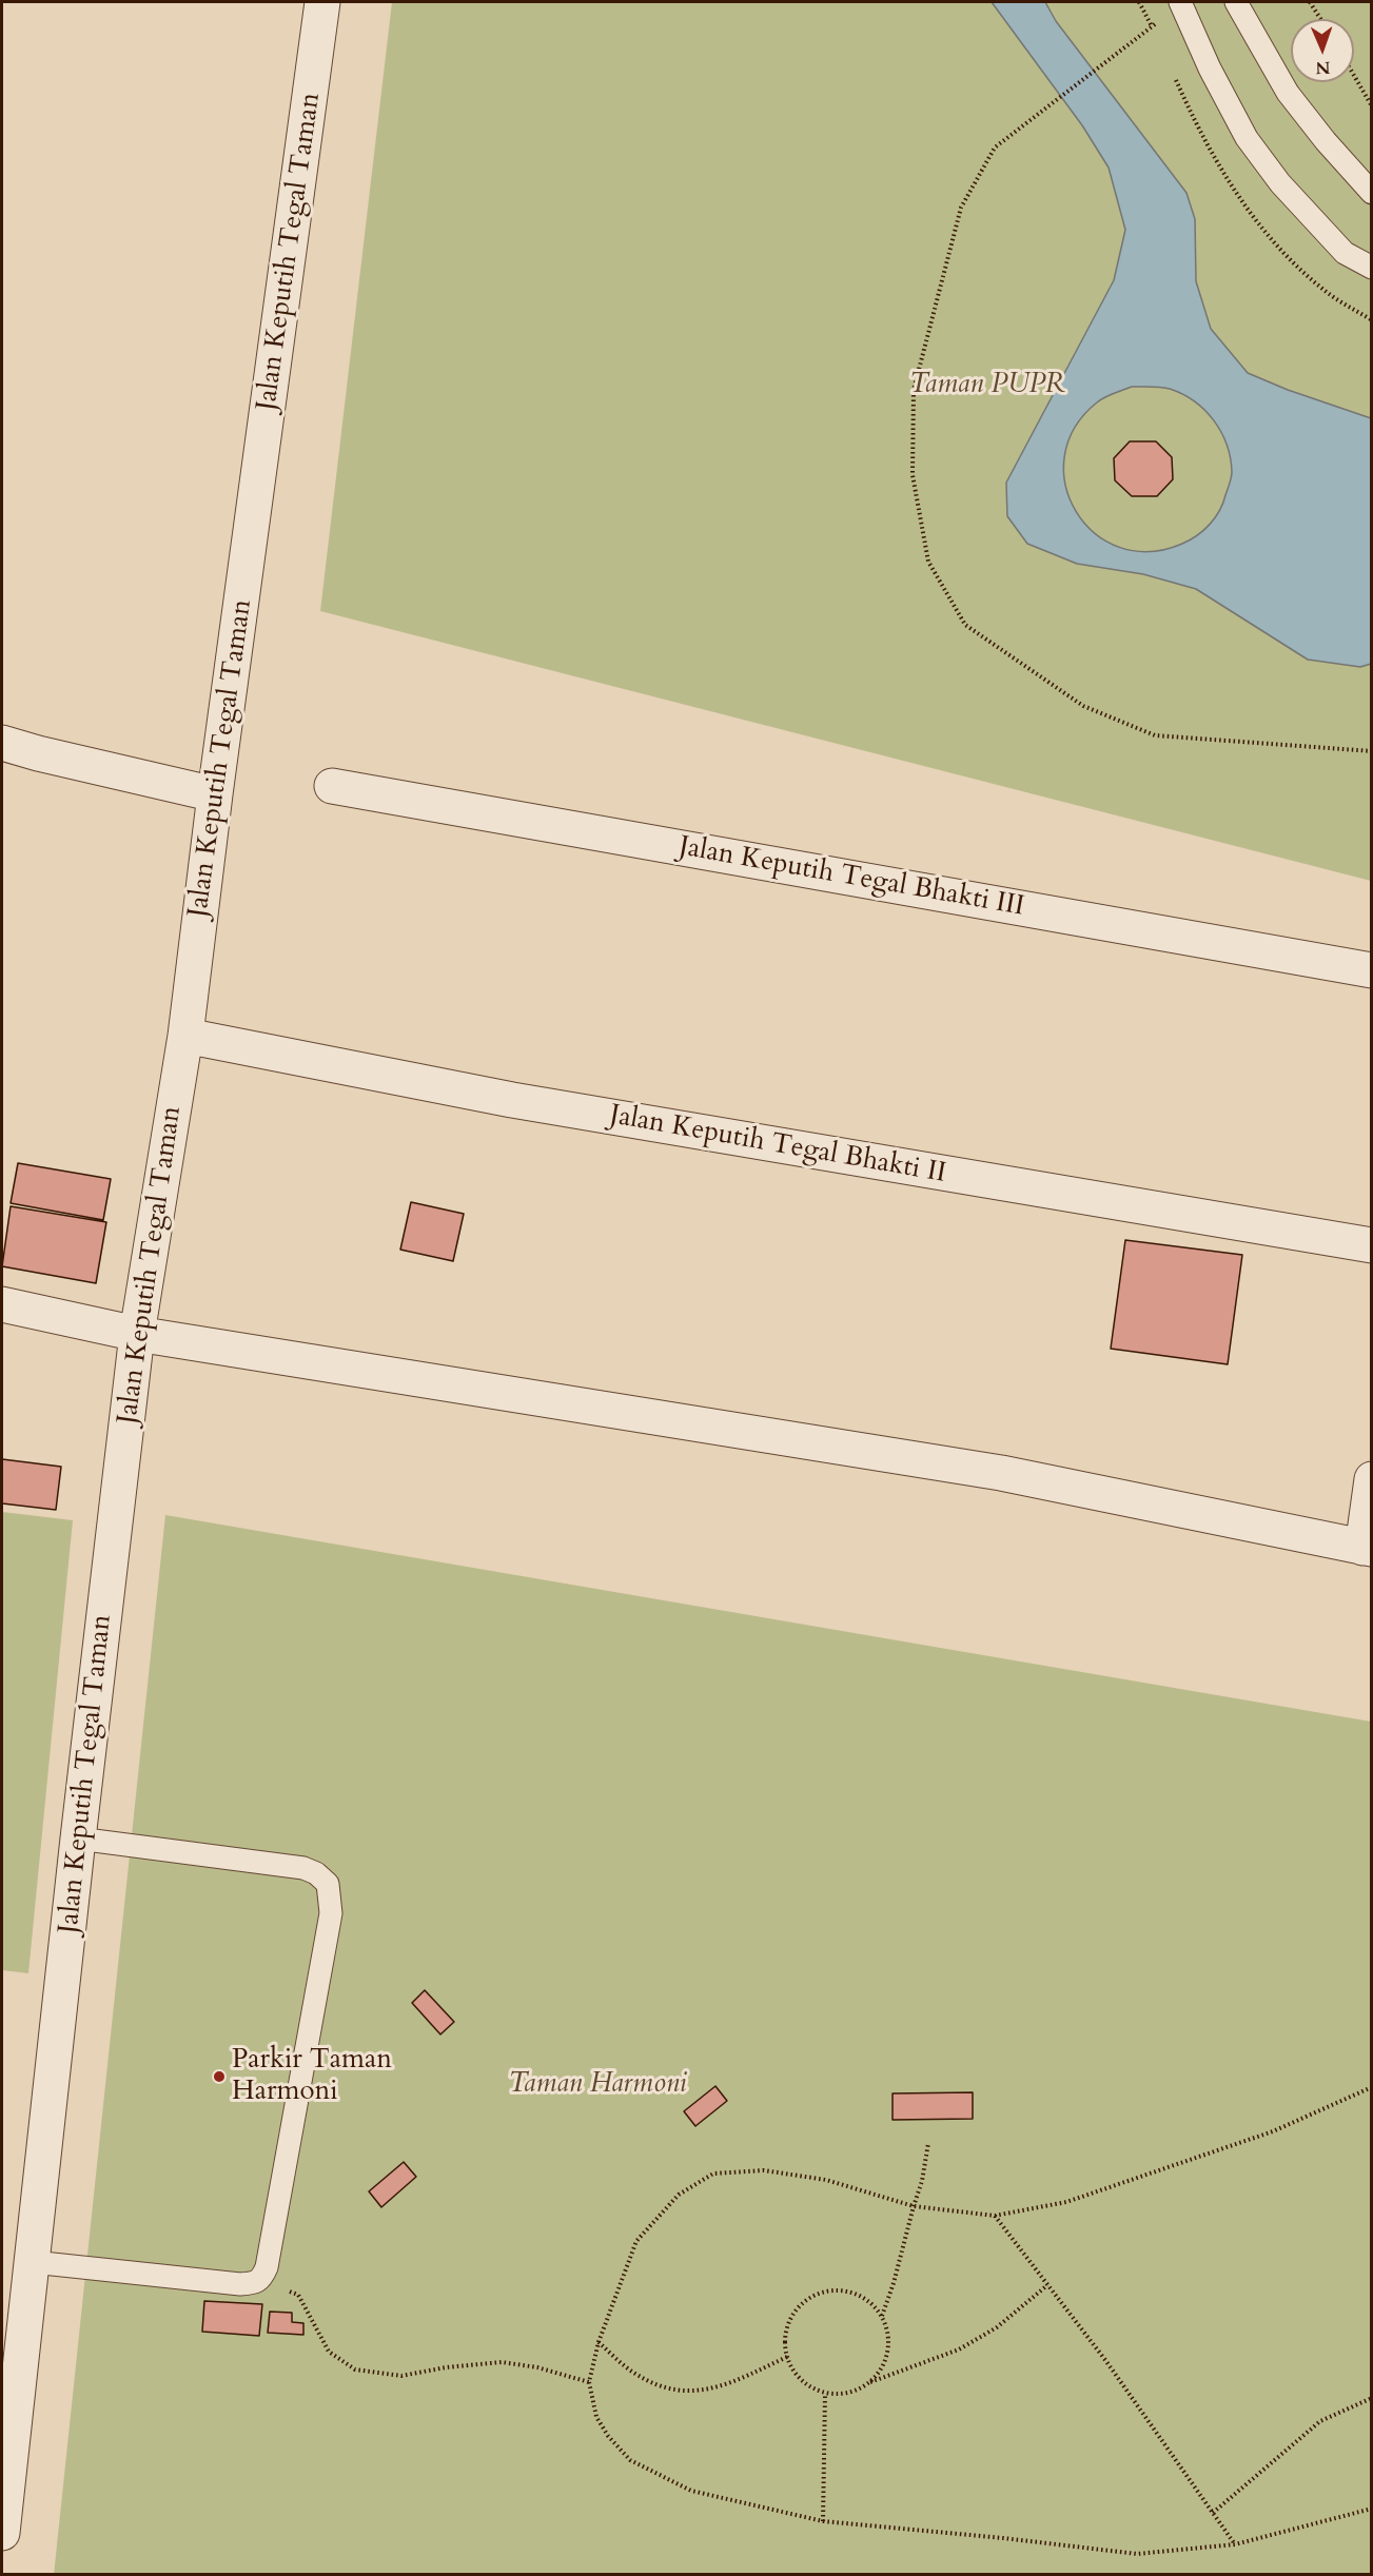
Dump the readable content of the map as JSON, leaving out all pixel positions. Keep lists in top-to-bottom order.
{
  "streets": {
    "street": ["Jalan Keputih Tegal Taman", "Jalan Keputih Tegal Bhakti III", "Jalan Keputih Tegal Bhakti II"]
  },
  "crossings": [
    ["Jalan Keputih Tegal Taman", "Jalan Keputih Tegal Bhakti II"]
  ],
  "parks": ["Taman PUPR", "Taman Harmoni"],
  "places": ["Parkir Taman Harmoni"],
  "north": "bottom"
}
